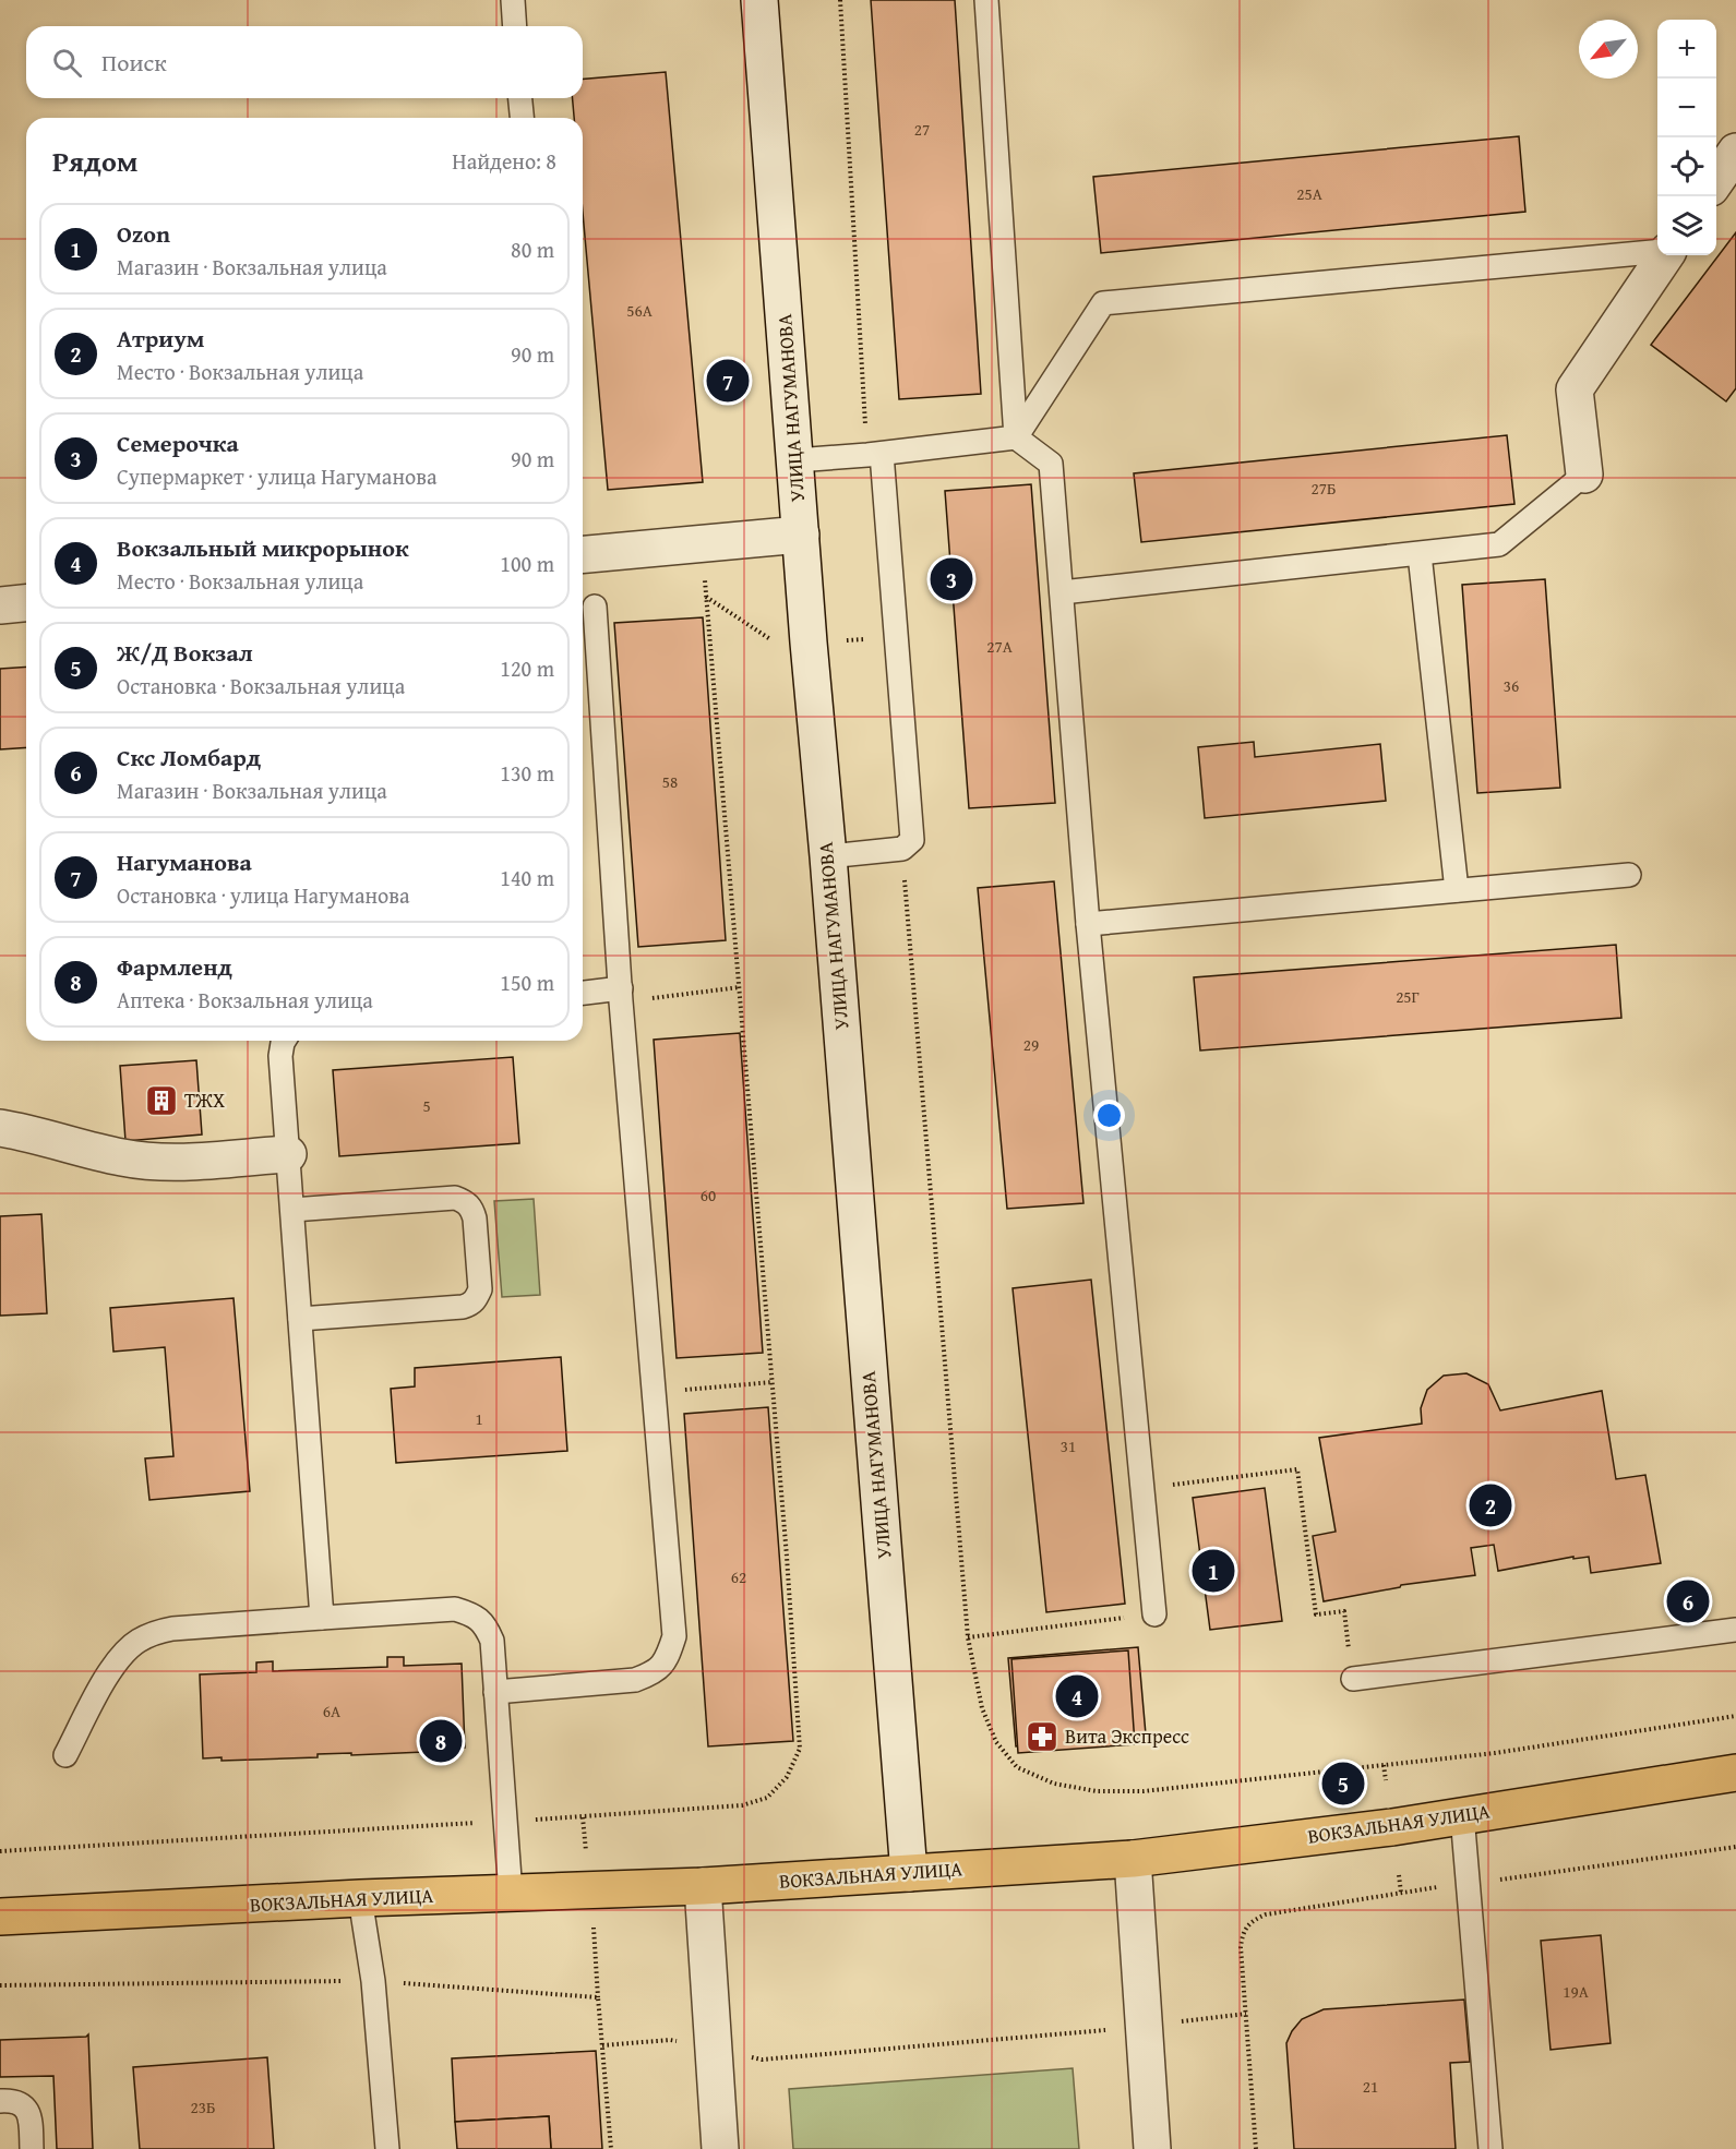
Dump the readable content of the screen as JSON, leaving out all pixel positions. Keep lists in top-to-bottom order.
{
  "streets": {
    "main road": ["ВОКЗАЛЬНАЯ УЛИЦА"],
    "street": ["УЛИЦА НАГУМАНОВА"]
  },
  "crossings": [
    ["УЛИЦА НАГУМАНОВА", "ВОКЗАЛЬНАЯ УЛИЦА"]
  ],
  "places": {
    "building": ["ТЖХ"],
    "pharmacy": ["Вита Экспресс"]
  },
  "house_numbers": [
    "27",
    "25А",
    "56А",
    "27Б",
    "27А",
    "36",
    "58",
    "25Г",
    "29",
    "5",
    "60",
    "1",
    "31",
    "62",
    "6А",
    "19А",
    "21",
    "23Б"
  ],
  "north": "bottom left",
  "page": {
    "map_buttons": ["+", "−"],
    "search": "Поиск",
    "heading": ["Рядом", "Найдено: 8"],
    "list": [
      {
        "mark": "1",
        "name": "Ozon",
        "note": "Магазин · Вокзальная улица",
        "value": "80 m"
      },
      {
        "mark": "2",
        "name": "Атриум",
        "note": "Место · Вокзальная улица",
        "value": "90 m"
      },
      {
        "mark": "3",
        "name": "Семерочка",
        "note": "Супермаркет · улица Нагуманова",
        "value": "90 m"
      },
      {
        "mark": "4",
        "name": "Вокзальный микрорынок",
        "note": "Место · Вокзальная улица",
        "value": "100 m"
      },
      {
        "mark": "5",
        "name": "Ж/Д Вокзал",
        "note": "Остановка · Вокзальная улица",
        "value": "120 m"
      },
      {
        "mark": "6",
        "name": "Скс Ломбард",
        "note": "Магазин · Вокзальная улица",
        "value": "130 m"
      },
      {
        "mark": "7",
        "name": "Нагуманова",
        "note": "Остановка · улица Нагуманова",
        "value": "140 m"
      },
      {
        "mark": "8",
        "name": "Фармленд",
        "note": "Аптека · Вокзальная улица",
        "value": "150 m"
      }
    ],
    "pins": [
      "7",
      "3",
      "2",
      "1",
      "6",
      "4",
      "8",
      "5"
    ]
  }
}
